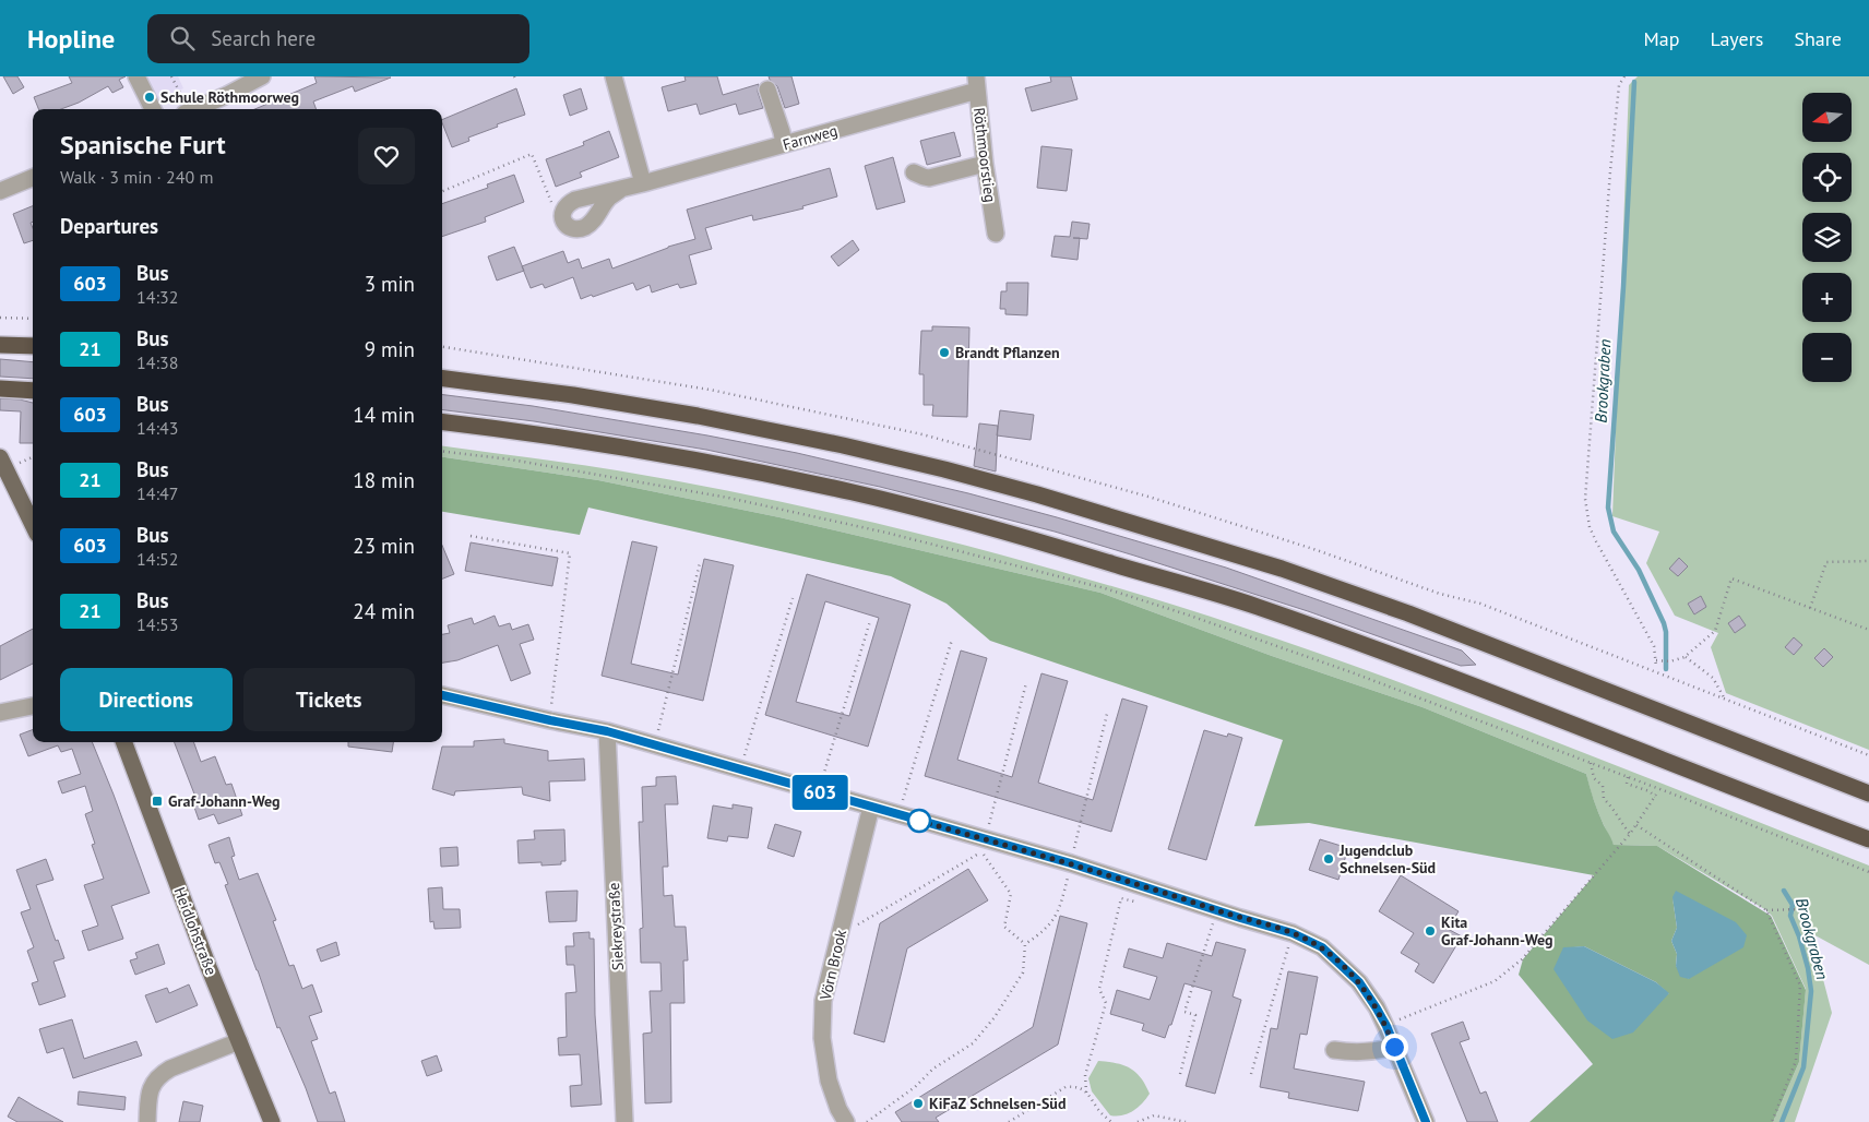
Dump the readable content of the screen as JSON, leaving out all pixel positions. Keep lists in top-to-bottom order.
{
  "streets": {
    "main road": ["Heidlohstraße"],
    "street": [
      "Farnweg",
      "Röthmoorstieg",
      "Siekreystraße",
      "Vörn Brook"
    ]
  },
  "crossings": [
    ["Farnweg", "Röthmoorstieg"]
  ],
  "water": ["Brookgraben"],
  "places": {
    "other": [
      "Schule Röthmoorweg",
      "Brandt Pflanzen",
      "Jugendclub Schnelsen-Süd",
      "Kita Graf-Johann-Weg",
      "KiFaZ Schnelsen-Süd"
    ],
    "transit": ["Graf-Johann-Weg"]
  },
  "lines": ["bus line 603"],
  "north": "left",
  "page": {
    "header": "Hopline",
    "search": "Search here",
    "nav": ["Map", "Layers", "Share"],
    "on_map": "603",
    "map_buttons": ["+", "−"],
    "heading": [
      ["Spanische Furt", "Walk · 3 min · 240 m"],
      "Departures"
    ],
    "list": [
      {
        "mark": "603",
        "name": "Bus",
        "note": "14:32",
        "value": "3 min"
      },
      {
        "mark": "21",
        "name": "Bus",
        "note": "14:38",
        "value": "9 min"
      },
      {
        "mark": "603",
        "name": "Bus",
        "note": "14:43",
        "value": "14 min"
      },
      {
        "mark": "21",
        "name": "Bus",
        "note": "14:47",
        "value": "18 min"
      },
      {
        "mark": "603",
        "name": "Bus",
        "note": "14:52",
        "value": "23 min"
      },
      {
        "mark": "21",
        "name": "Bus",
        "note": "14:53",
        "value": "24 min"
      }
    ],
    "buttons": ["Directions", "Tickets"]
  }
}
